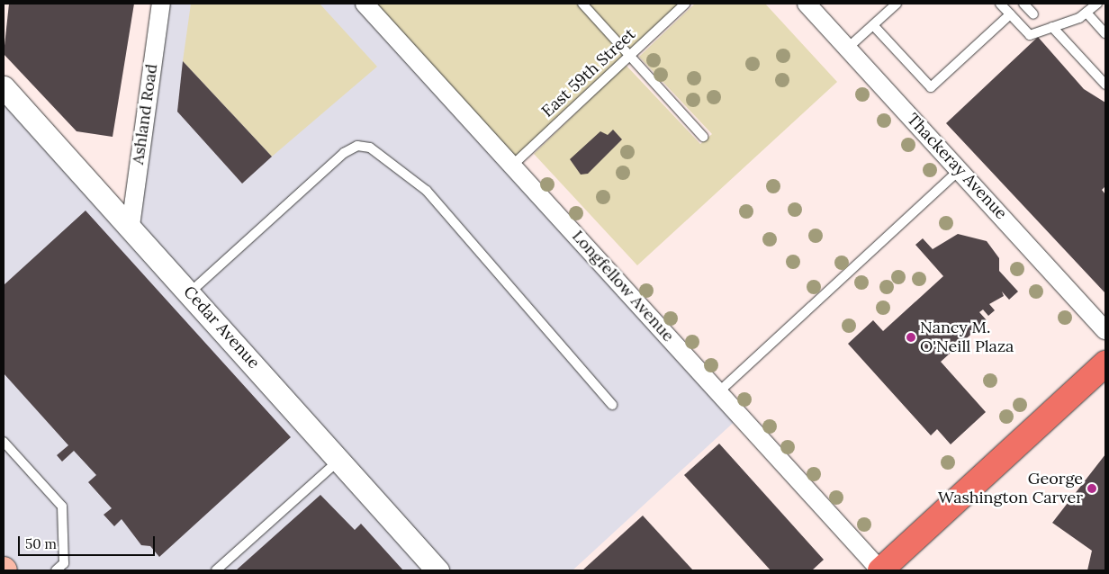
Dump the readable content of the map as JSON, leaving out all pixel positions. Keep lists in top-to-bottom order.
{
  "streets": {
    "street": [
      "Ashland Road",
      "Thackeray Avenue",
      "Longfellow Avenue",
      "Cedar Avenue"
    ],
    "lane": ["East 59th Street"]
  },
  "crossings": [
    ["East 59th Street", "Longfellow Avenue"],
    ["Ashland Road", "Cedar Avenue"]
  ],
  "places": ["Nancy M. O'Neill Plaza", "George Washington Carver"],
  "scale_bar": "50 m"
}
